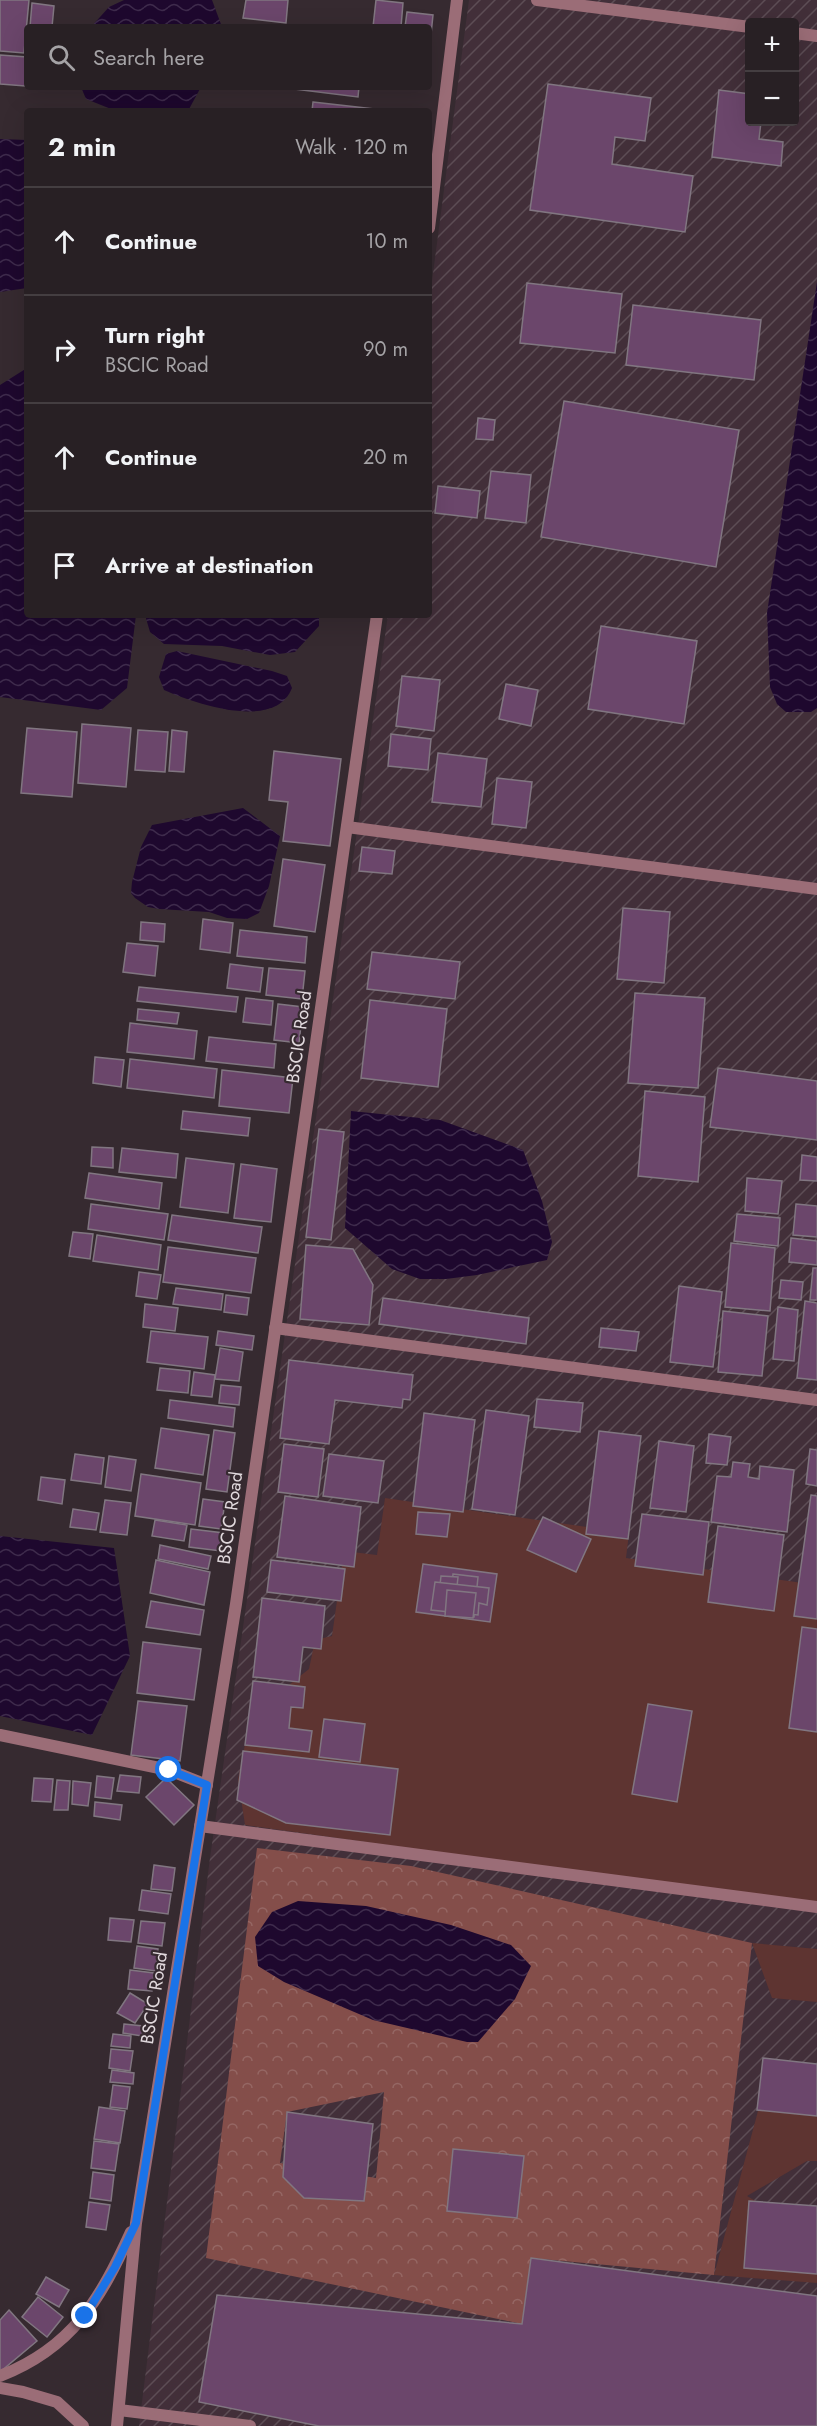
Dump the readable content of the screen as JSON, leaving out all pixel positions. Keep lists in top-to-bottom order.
{
  "streets": {
    "street": ["BSCIC Road"]
  },
  "page": {
    "map_buttons": ["+", "−"],
    "search": "Search here",
    "heading": ["2 min", "Walk · 120 m"],
    "list": [
      ["Continue", "10 m"],
      ["Turn right", "BSCIC Road", "90 m"],
      ["Continue", "20 m"],
      "Arrive at destination"
    ]
  }
}
